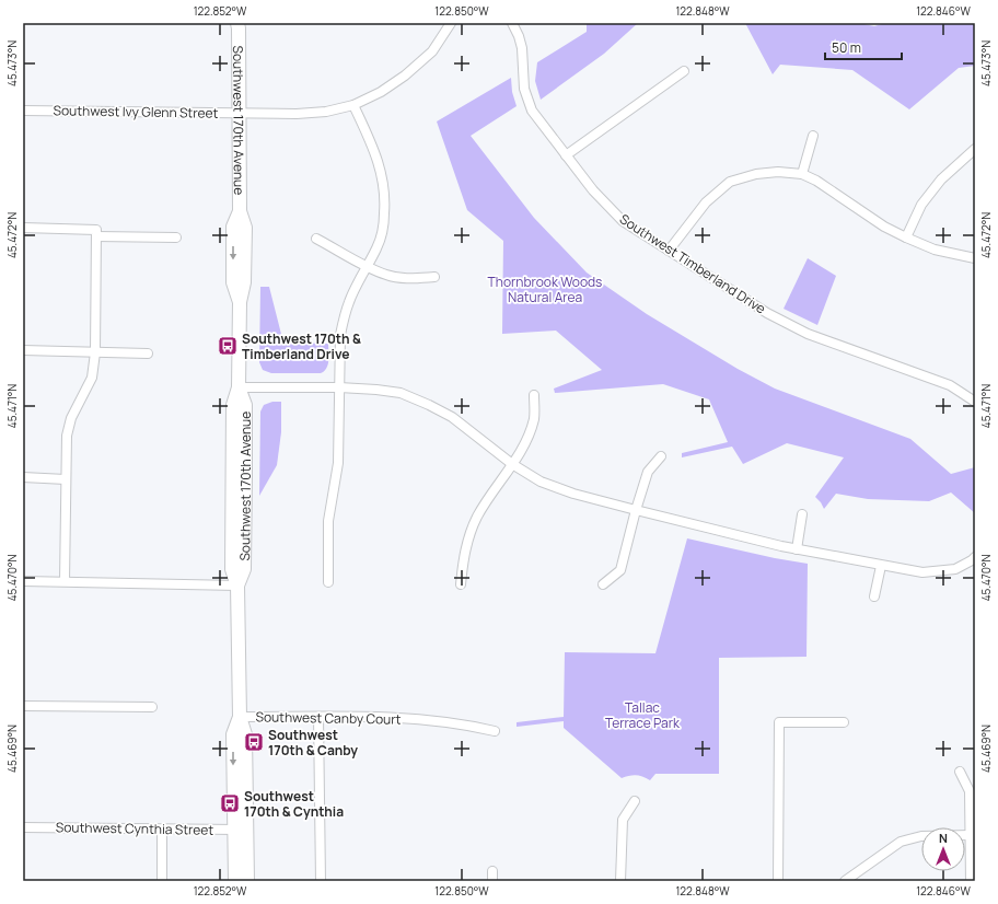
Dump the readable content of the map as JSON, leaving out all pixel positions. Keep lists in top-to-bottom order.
{
  "streets": {
    "main road": ["Southwest 170th Avenue"],
    "street": [
      "Southwest Ivy Glenn Street",
      "Southwest Timberland Drive",
      "Southwest Canby Court",
      "Southwest Cynthia Street"
    ]
  },
  "crossings": [
    ["Southwest Ivy Glenn Street", "Southwest 170th Avenue"],
    ["Southwest 170th Avenue", "Southwest Canby Court"],
    ["Southwest 170th Avenue", "Southwest Cynthia Street"]
  ],
  "parks": ["Thornbrook Woods Natural Area", "Tallac Terrace Park"],
  "places": {
    "bus stop": ["Southwest 170th & Timberland Drive", "Southwest 170th & Canby", "Southwest 170th & Cynthia"]
  },
  "scale_bar": "50 m",
  "north": "top",
  "coordinates": [
    "122.852°W",
    "122.850°W",
    "122.848°W",
    "122.846°W",
    "45.473°N",
    "45.472°N",
    "45.471°N",
    "45.470°N",
    "45.469°N"
  ]
}
